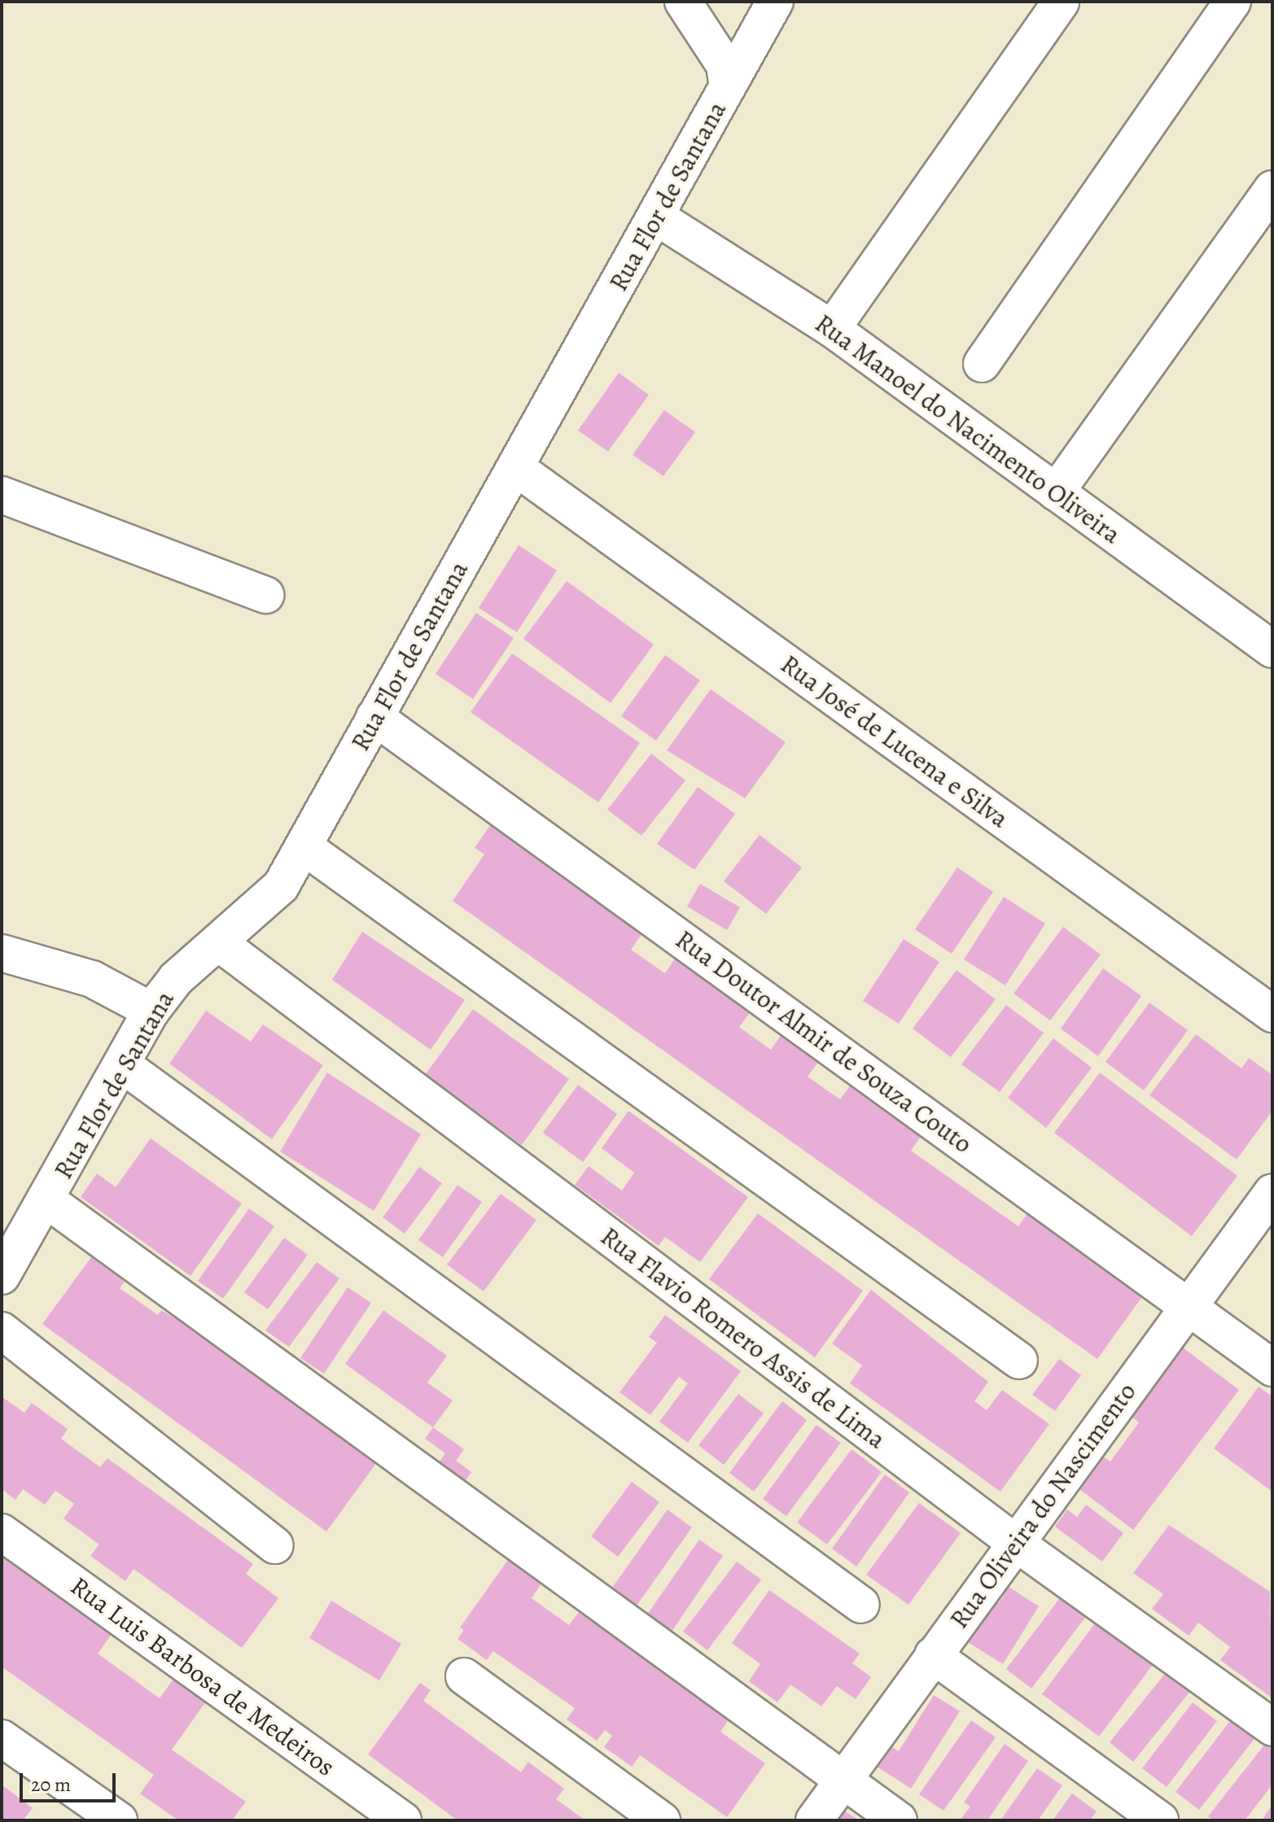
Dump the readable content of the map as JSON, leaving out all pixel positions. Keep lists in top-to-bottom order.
{
  "streets": {
    "street": [
      "Rua Flor de Santana",
      "Rua Manoel do Nacimento Oliveira",
      "Rua José de Lucena e Silva",
      "Rua Doutor Almir de Souza Couto",
      "Rua Flavio Romero Assis de Lima",
      "Rua Oliveira do Nascimento",
      "Rua Luis Barbosa de Medeiros"
    ]
  },
  "crossings": [
    ["Rua Flor de Santana", "Rua Manoel do Nacimento Oliveira"],
    ["Rua Flor de Santana", "Rua José de Lucena e Silva"],
    ["Rua Flor de Santana", "Rua Doutor Almir de Souza Couto"],
    ["Rua Flor de Santana", "Rua Flavio Romero Assis de Lima"],
    ["Rua Doutor Almir de Souza Couto", "Rua Oliveira do Nascimento"],
    ["Rua Flavio Romero Assis de Lima", "Rua Oliveira do Nascimento"]
  ],
  "scale_bar": "20 m"
}
